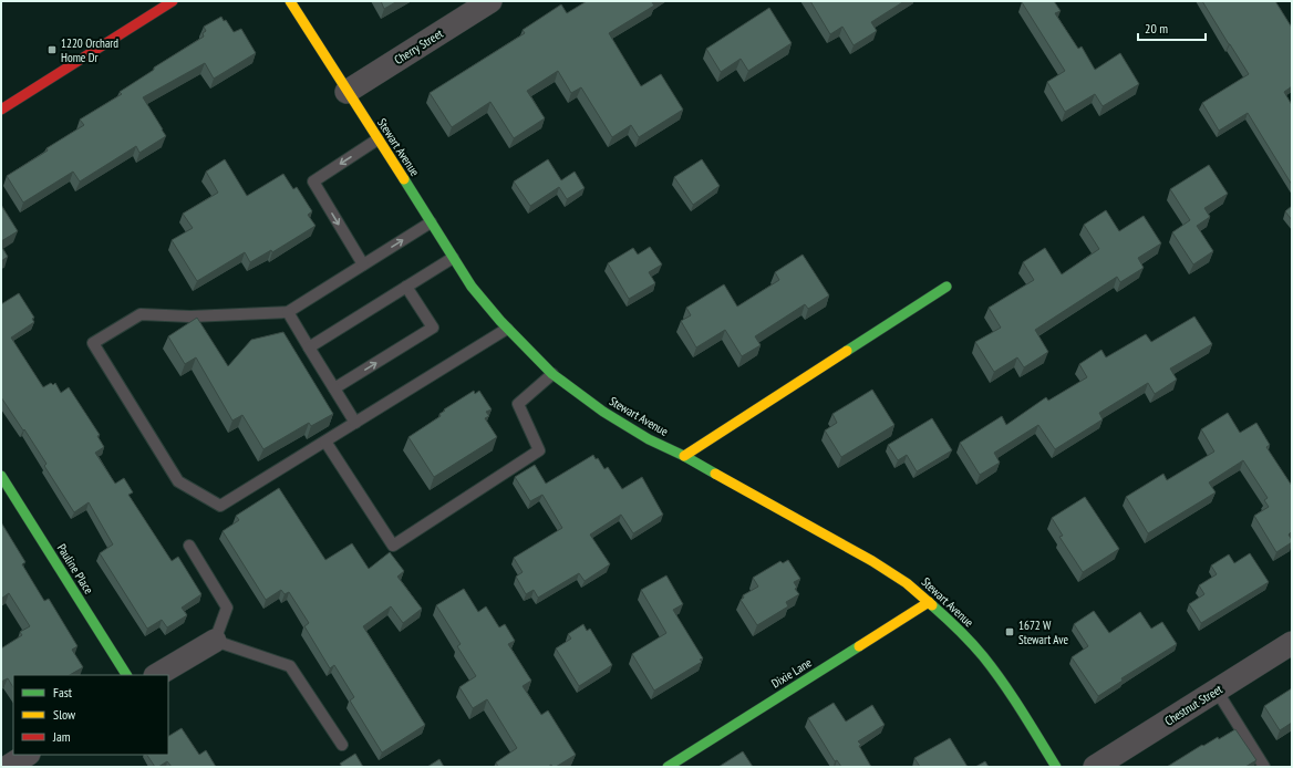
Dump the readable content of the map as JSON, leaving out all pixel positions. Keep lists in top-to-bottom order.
{
  "streets": {
    "main road": ["Stewart Avenue", "Pauline Place", "Dixie Lane"],
    "street": ["Cherry Street", "Chestnut Street"]
  },
  "crossings": [
    ["Cherry Street", "Stewart Avenue"],
    ["Stewart Avenue", "Dixie Lane"]
  ],
  "places": {
    "transit": ["1220 Orchard Home Dr", "1672 W Stewart Ave"]
  },
  "legend": ["Fast", "Slow", "Jam"],
  "scale_bar": "20 m"
}
